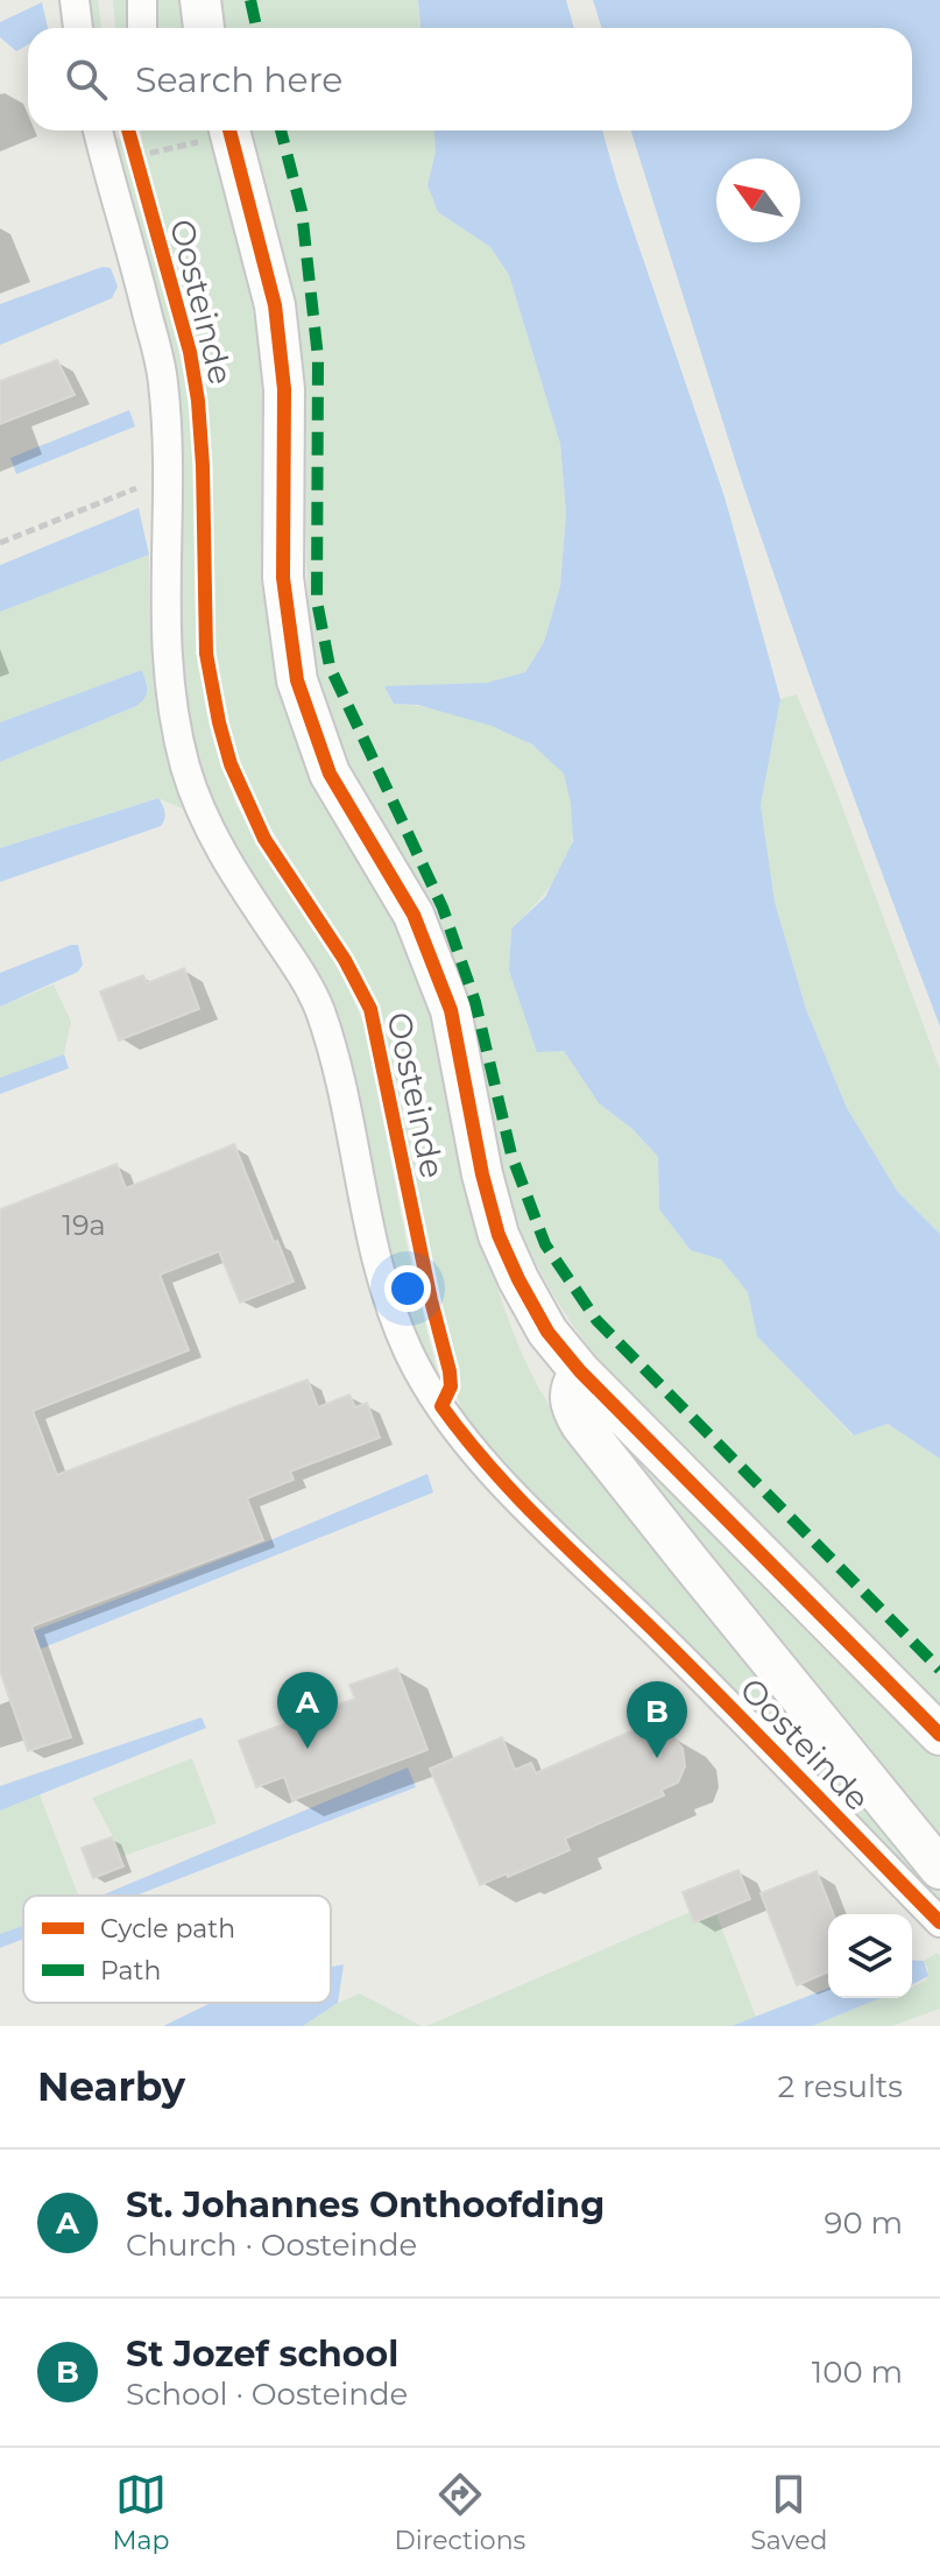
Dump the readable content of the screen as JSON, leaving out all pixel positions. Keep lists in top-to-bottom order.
{
  "streets": {
    "street": ["Oosteinde"]
  },
  "house_numbers": ["19a"],
  "legend": ["Cycle path", "Path"],
  "north": "top left",
  "page": {
    "search": "Search here",
    "pins": ["A", "B"],
    "heading": ["Nearby", "2 results"],
    "list": [
      {
        "mark": "A",
        "name": "St. Johannes Onthoofding",
        "note": "Church · Oosteinde",
        "value": "90 m"
      },
      {
        "mark": "B",
        "name": "St Jozef school",
        "note": "School · Oosteinde",
        "value": "100 m"
      }
    ],
    "nav": ["Map", "Directions", "Saved"]
  }
}
